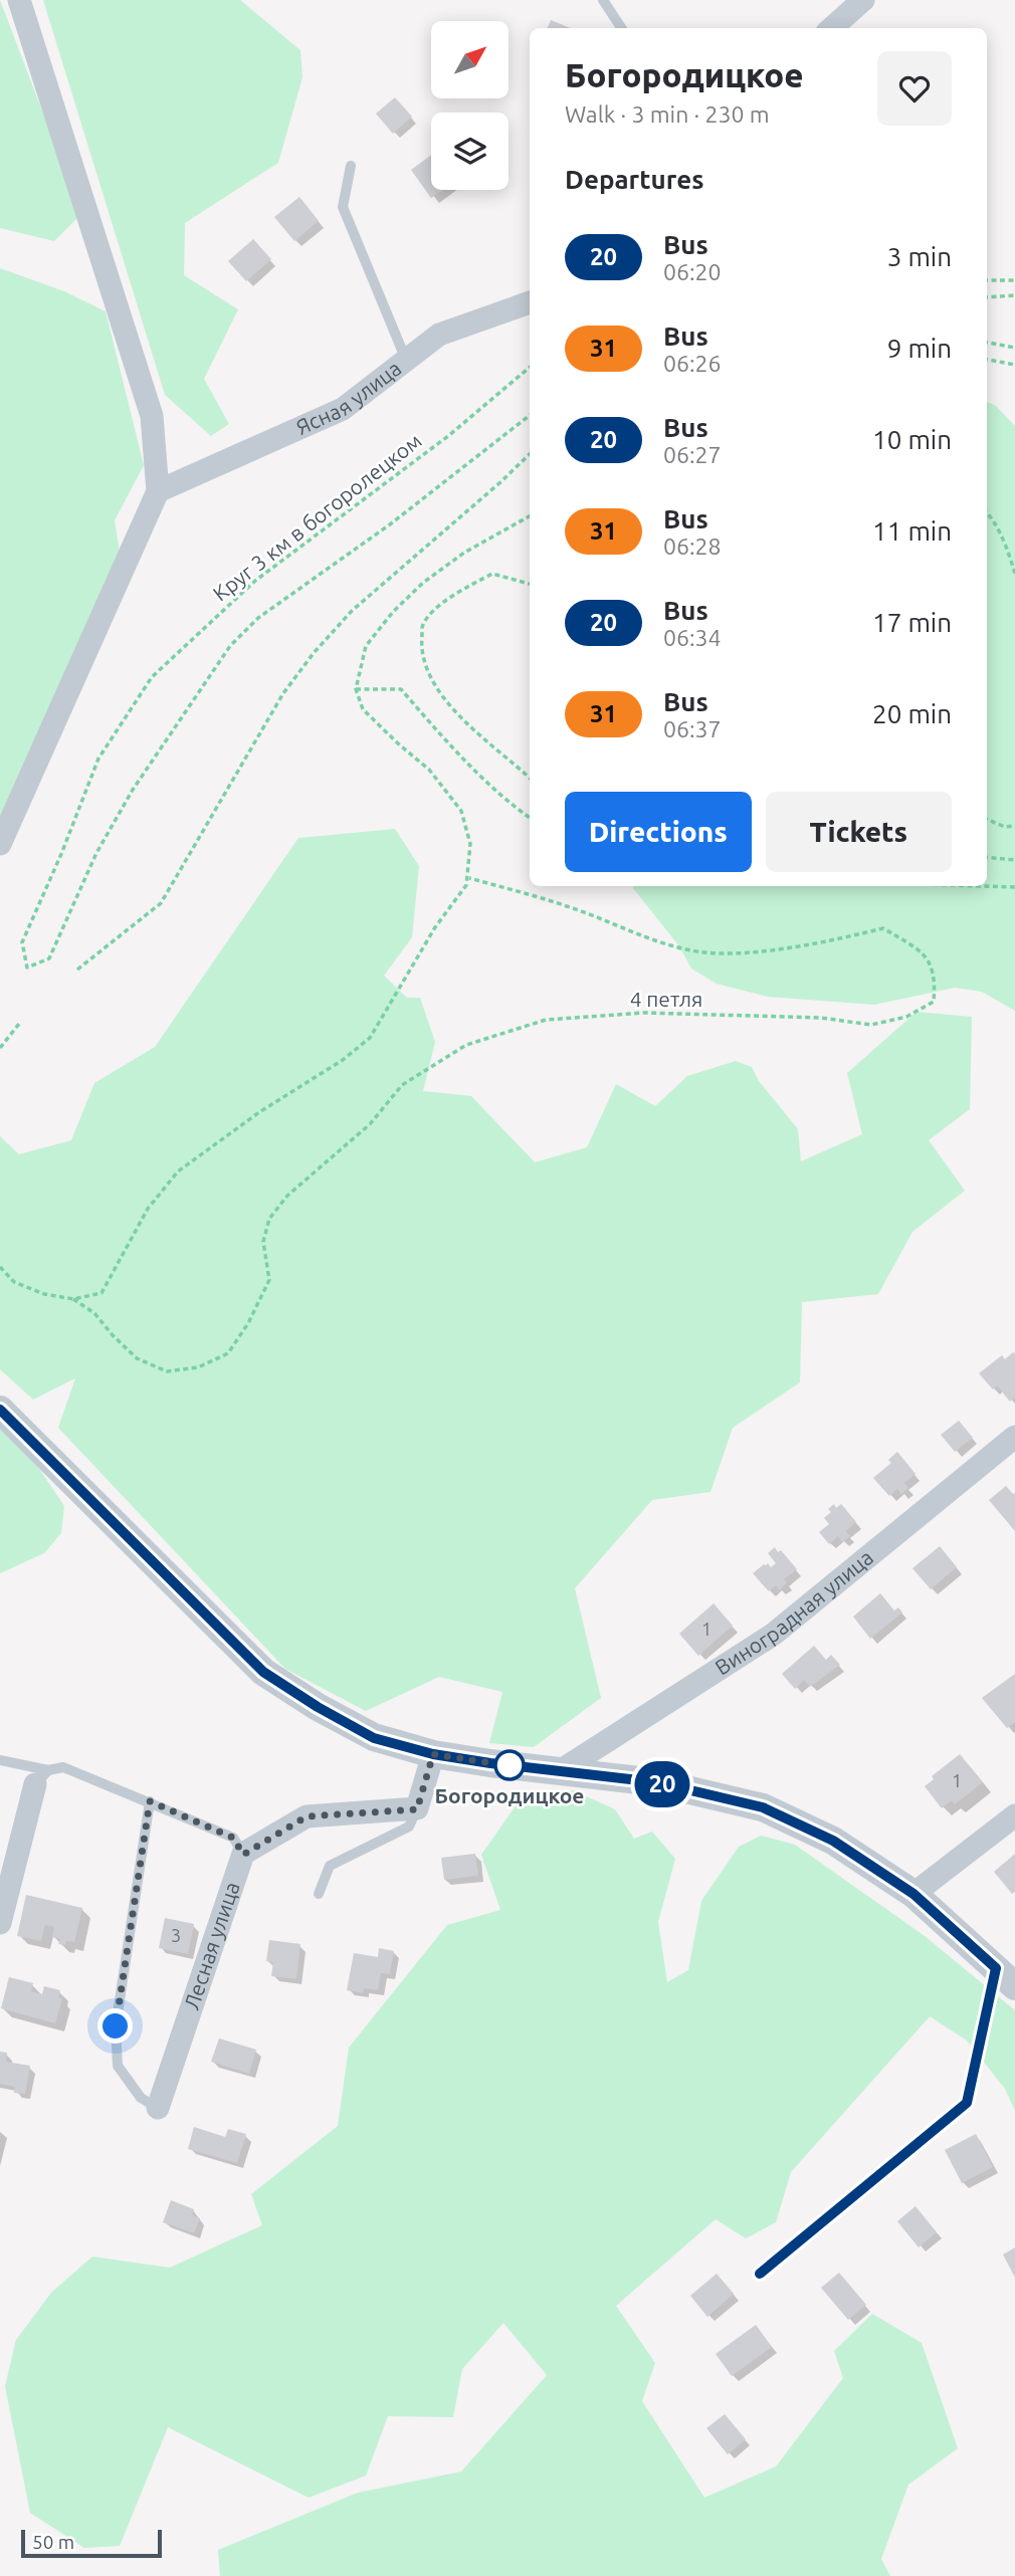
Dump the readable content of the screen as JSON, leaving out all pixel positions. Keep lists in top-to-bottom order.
{
  "streets": {
    "street": ["Ясная улица", "Виноградная улица", "Лесная улица"],
    "path": ["Круг 3 км в богоролецком", "4 петля"]
  },
  "places": ["Богородицкое"],
  "lines": ["bus line 20"],
  "house_numbers": ["1", "1", "3"],
  "scale_bar": "50 m",
  "north": "top right",
  "page": {
    "on_map": "20",
    "heading": [
      ["Богородицкое", "Walk · 3 min · 230 m"],
      "Departures"
    ],
    "list": [
      {
        "mark": "20",
        "name": "Bus",
        "note": "06:20",
        "value": "3 min"
      },
      {
        "mark": "31",
        "name": "Bus",
        "note": "06:26",
        "value": "9 min"
      },
      {
        "mark": "20",
        "name": "Bus",
        "note": "06:27",
        "value": "10 min"
      },
      {
        "mark": "31",
        "name": "Bus",
        "note": "06:28",
        "value": "11 min"
      },
      {
        "mark": "20",
        "name": "Bus",
        "note": "06:34",
        "value": "17 min"
      },
      {
        "mark": "31",
        "name": "Bus",
        "note": "06:37",
        "value": "20 min"
      }
    ],
    "buttons": ["Directions", "Tickets"],
    "scale": "50 m"
  }
}
